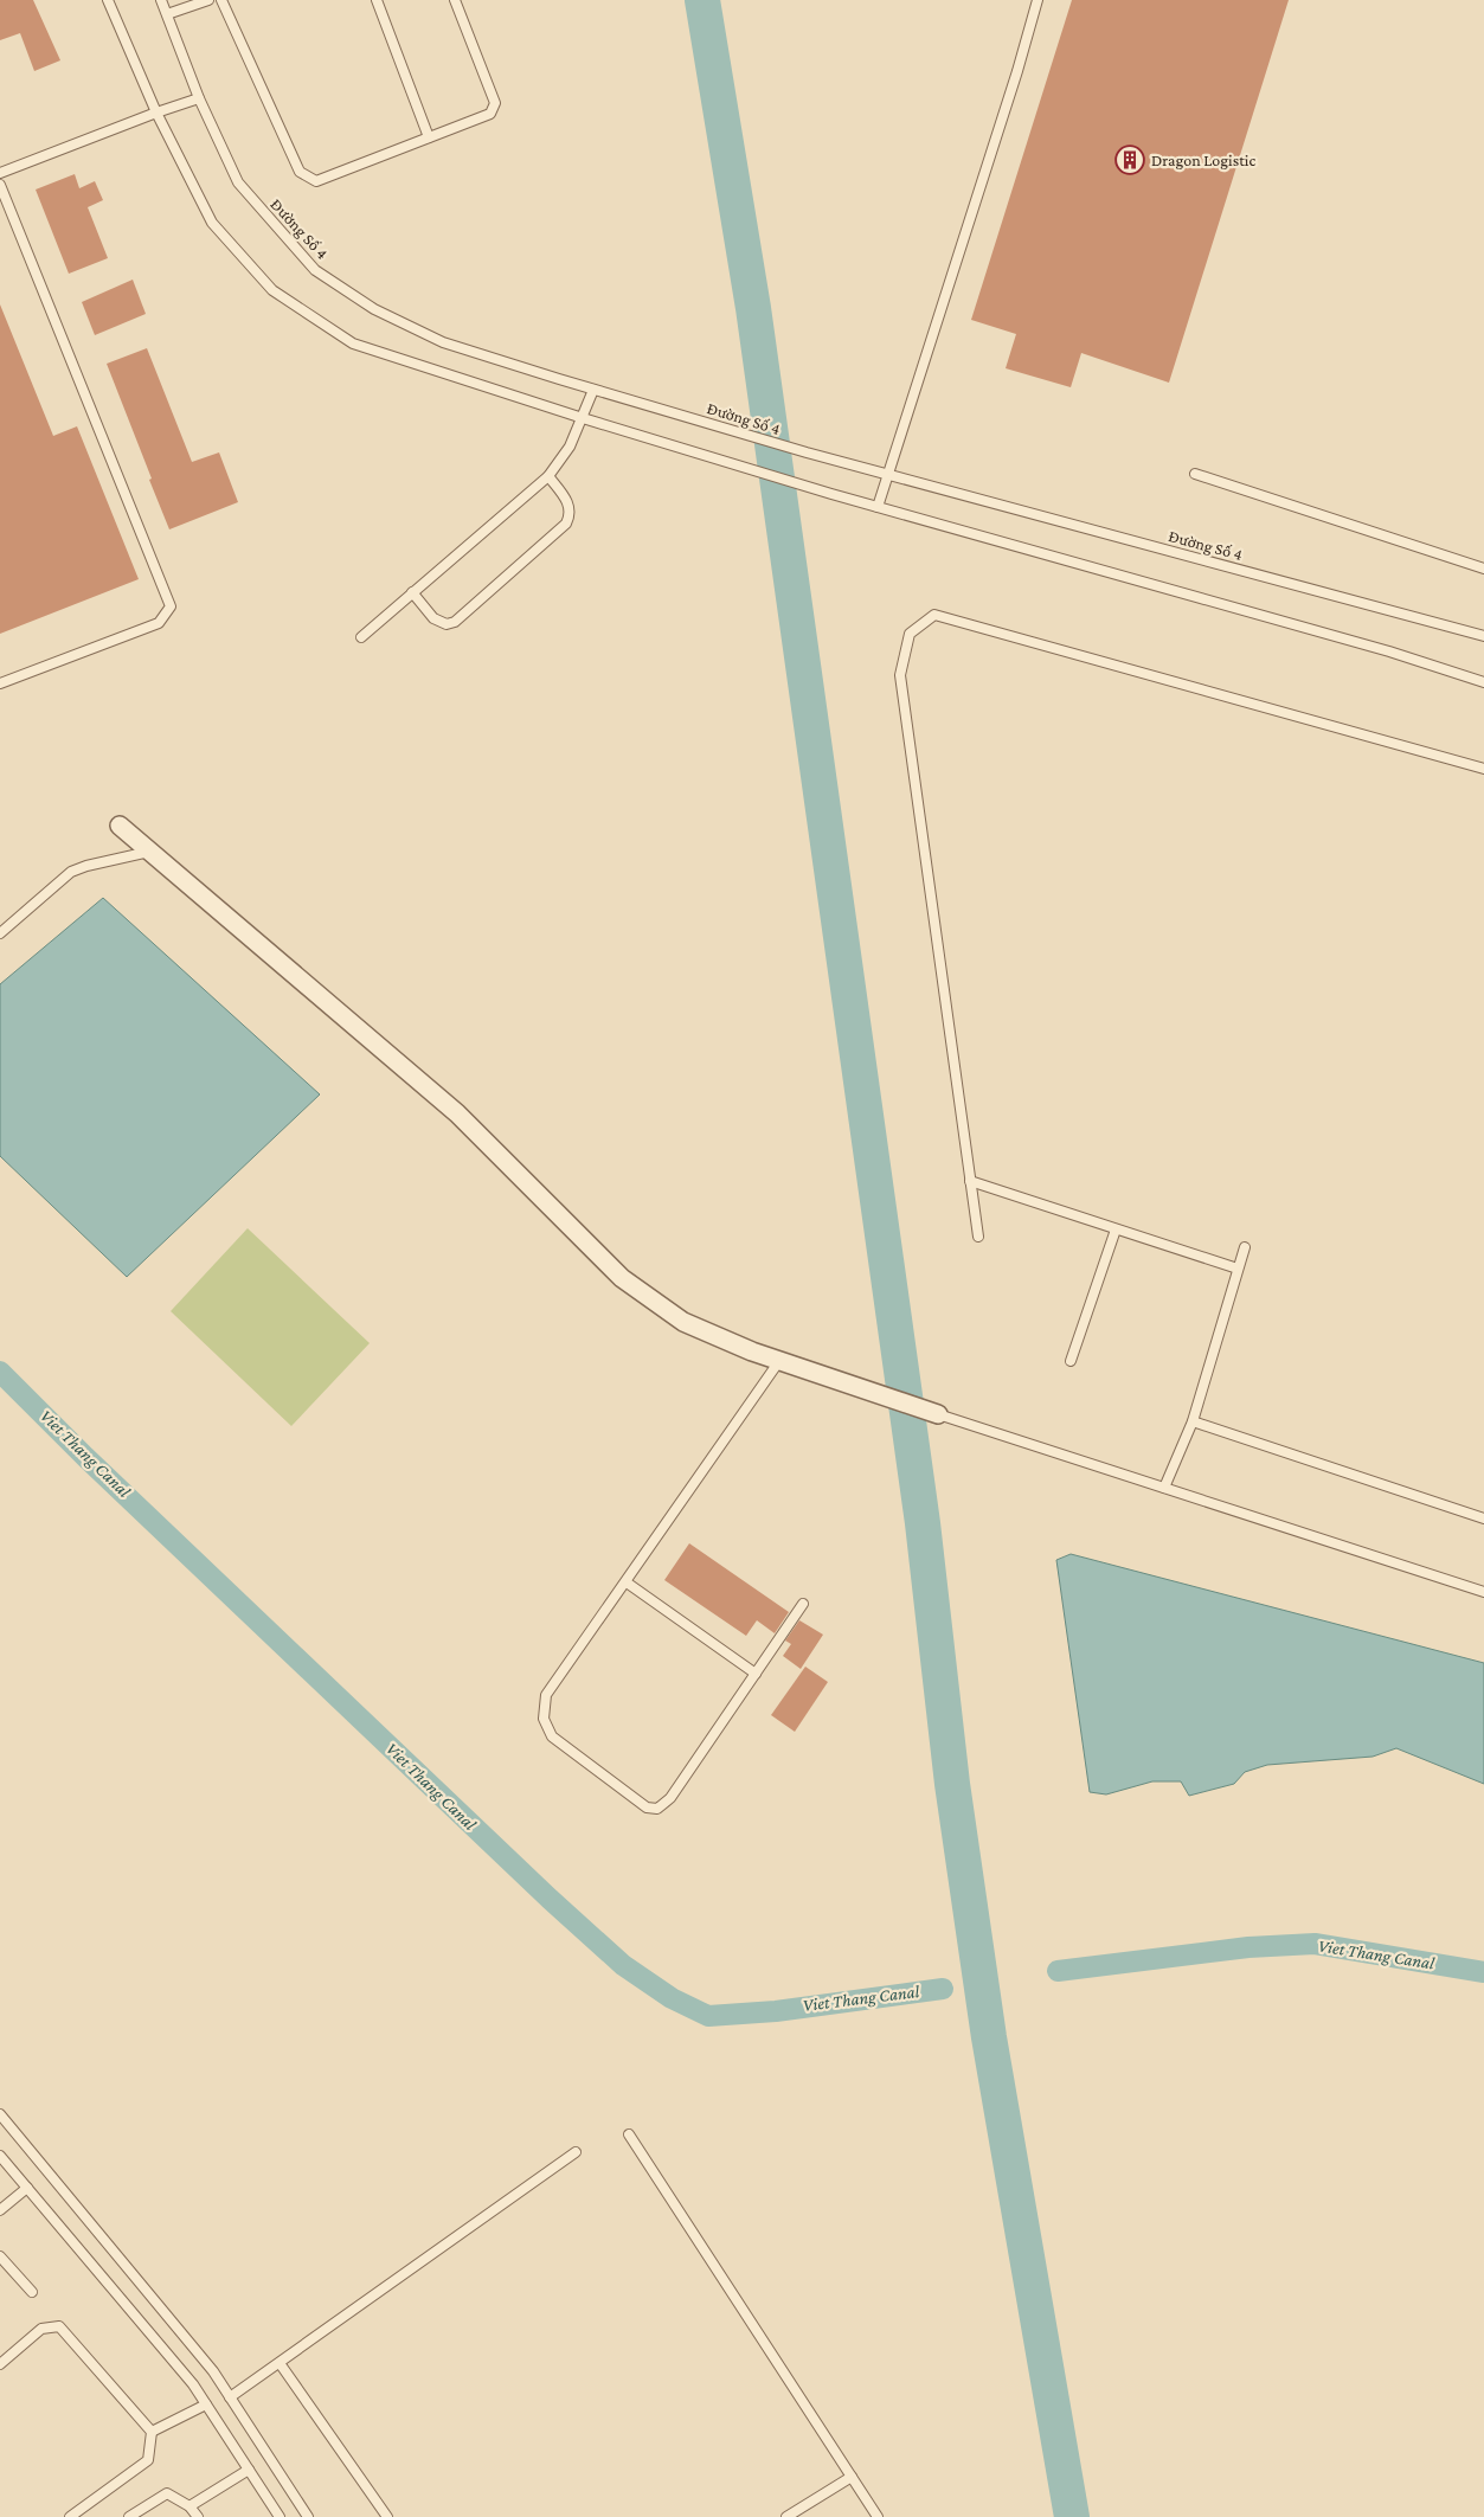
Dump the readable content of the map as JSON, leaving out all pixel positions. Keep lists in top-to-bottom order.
{
  "streets": {
    "lane": ["Đường Số 4"]
  },
  "water": ["Viet Thang Canal"],
  "places": {
    "building": ["Dragon Logistic"]
  }
}
